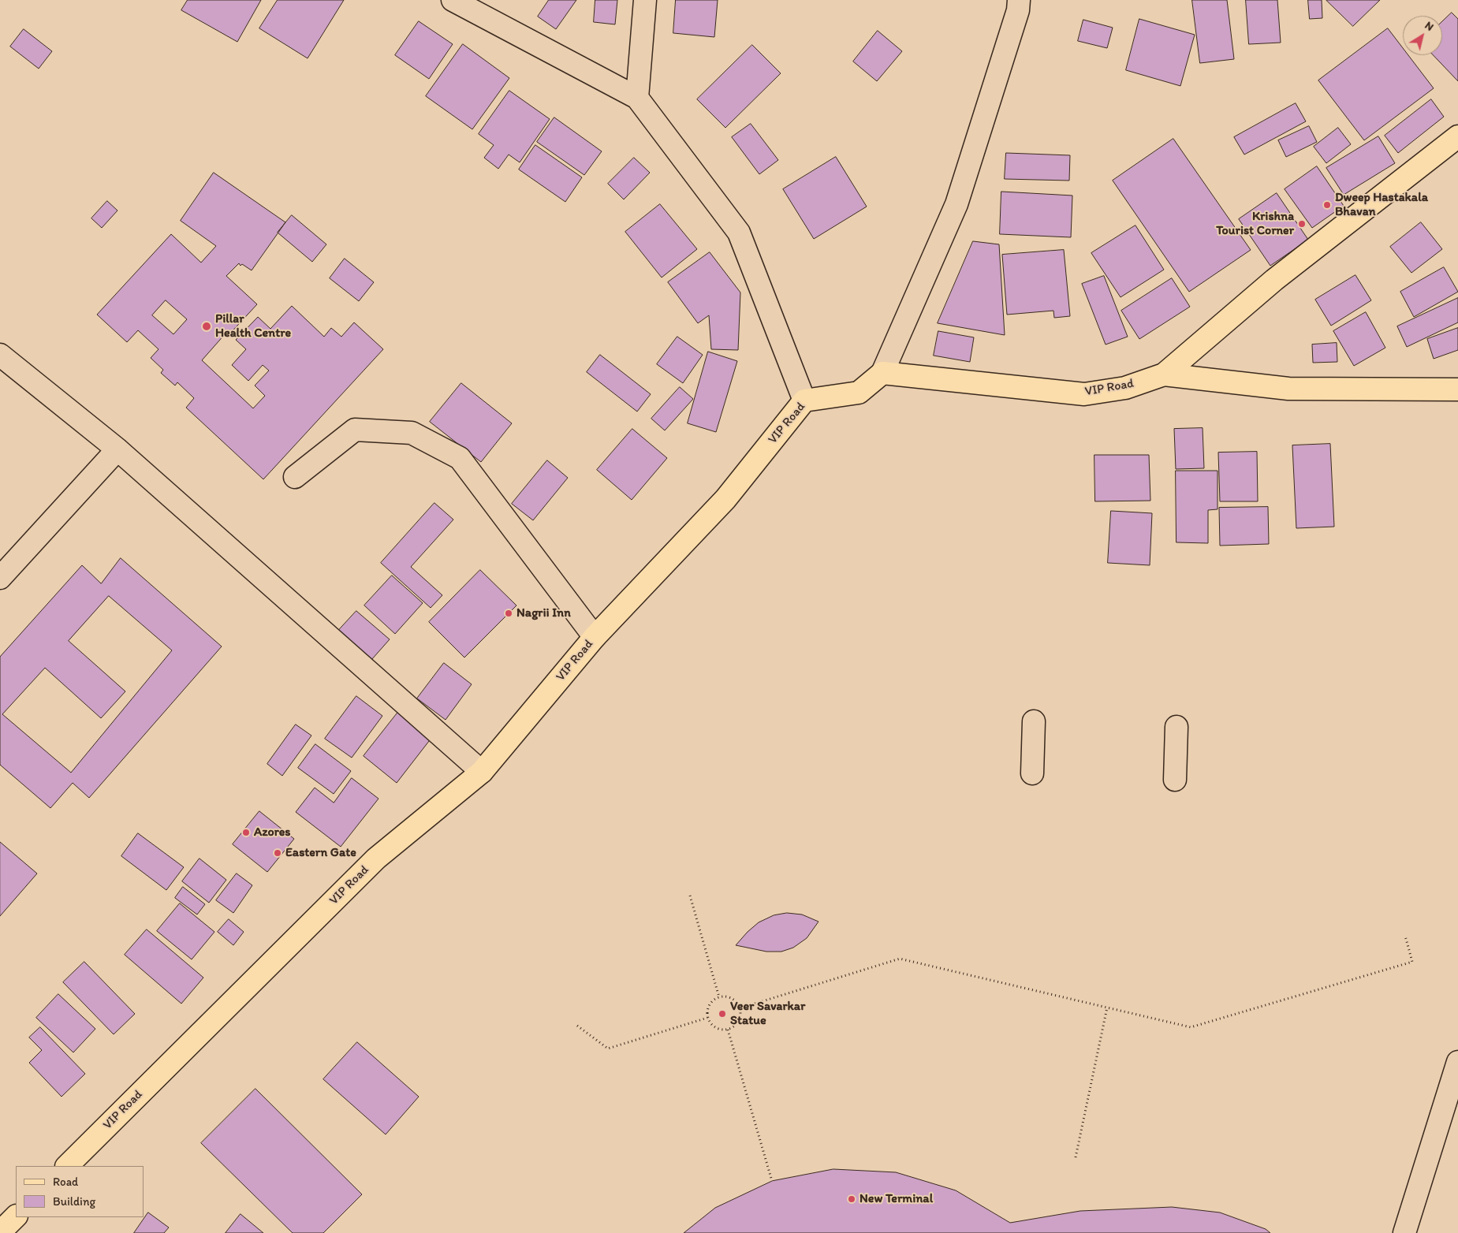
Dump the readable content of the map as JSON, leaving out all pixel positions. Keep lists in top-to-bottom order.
{
  "streets": {
    "main road": ["VIP Road"]
  },
  "places": [
    "Dweep Hastakala Bhavan",
    "Krishna Tourist Corner",
    "Pillar Health Centre",
    "Nagrii Inn",
    "Azores",
    "Eastern Gate",
    "Veer Savarkar Statue",
    "New Terminal"
  ],
  "legend": ["Road", "Building"],
  "north": "top right"
}
